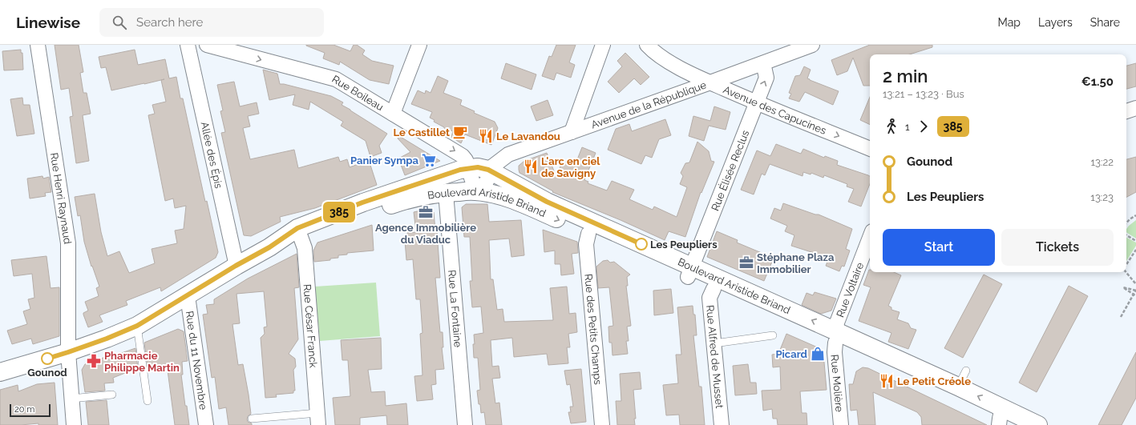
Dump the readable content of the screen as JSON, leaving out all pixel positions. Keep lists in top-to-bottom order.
{
  "streets": {
    "main road": ["Boulevard Aristide Briand"],
    "street": [
      "Rue Boileau",
      "Avenue de la République",
      "Avenue des Capucines",
      "Allée des Épis",
      "Rue Élisée Reclus",
      "Rue Henri Raynaud",
      "Rue Voltaire",
      "Rue La Fontaine",
      "Rue César Franck",
      "Rue des Petits Champs",
      "Rue Alfred de Musset",
      "Rue du 11 Novembre",
      "Rue Molière"
    ]
  },
  "crossings": [
    ["Rue Boileau", "Boulevard Aristide Briand"],
    ["Avenue de la République", "Avenue des Capucines"],
    ["Avenue de la République", "Rue Élisée Reclus"],
    ["Avenue de la République", "Boulevard Aristide Briand"],
    ["Avenue des Capucines", "Rue Élisée Reclus"],
    ["Allée des Épis", "Boulevard Aristide Briand"],
    ["Rue Élisée Reclus", "Boulevard Aristide Briand"],
    ["Rue Henri Raynaud", "Boulevard Aristide Briand"],
    ["Boulevard Aristide Briand", "Rue Voltaire"],
    ["Boulevard Aristide Briand", "Rue La Fontaine"],
    ["Boulevard Aristide Briand", "Rue César Franck"],
    ["Boulevard Aristide Briand", "Rue des Petits Champs"],
    ["Boulevard Aristide Briand", "Rue Alfred de Musset"],
    ["Boulevard Aristide Briand", "Rue du 11 Novembre"],
    ["Boulevard Aristide Briand", "Rue Molière"],
    ["Rue Voltaire", "Rue Molière"]
  ],
  "one_way": ["Rue Boileau", "Avenue des Capucines"],
  "places": {
    "cafe": ["Le Castillet"],
    "restaurant": ["Le Lavandou", "L'arc en ciel de Savigny", "Le Petit Créole"],
    "supermarket": ["Panier Sympa"],
    "office": ["Agence Immobilière du Viaduc", "Stéphane Plaza Immobilier"],
    "other": ["Les Peupliers", "Gounod"],
    "shop": ["Picard"],
    "pharmacy": ["Pharmacie Philippe Martin"]
  },
  "lines": ["bus line 385"],
  "scale_bar": "20 m",
  "page": {
    "header": "Linewise",
    "search": "Search here",
    "nav": ["Map", "Layers", "Share"],
    "on_map": "385",
    "heading": ["2 min", "13:21 – 13:23 · Bus", "€1.50"],
    "legs": ["1", "385"],
    "list": [
      {
        "name": "Gounod",
        "value": "13:22"
      },
      {
        "name": "Les Peupliers",
        "value": "13:23"
      }
    ],
    "buttons": ["Start", "Tickets"],
    "scale": "20 m"
  }
}
